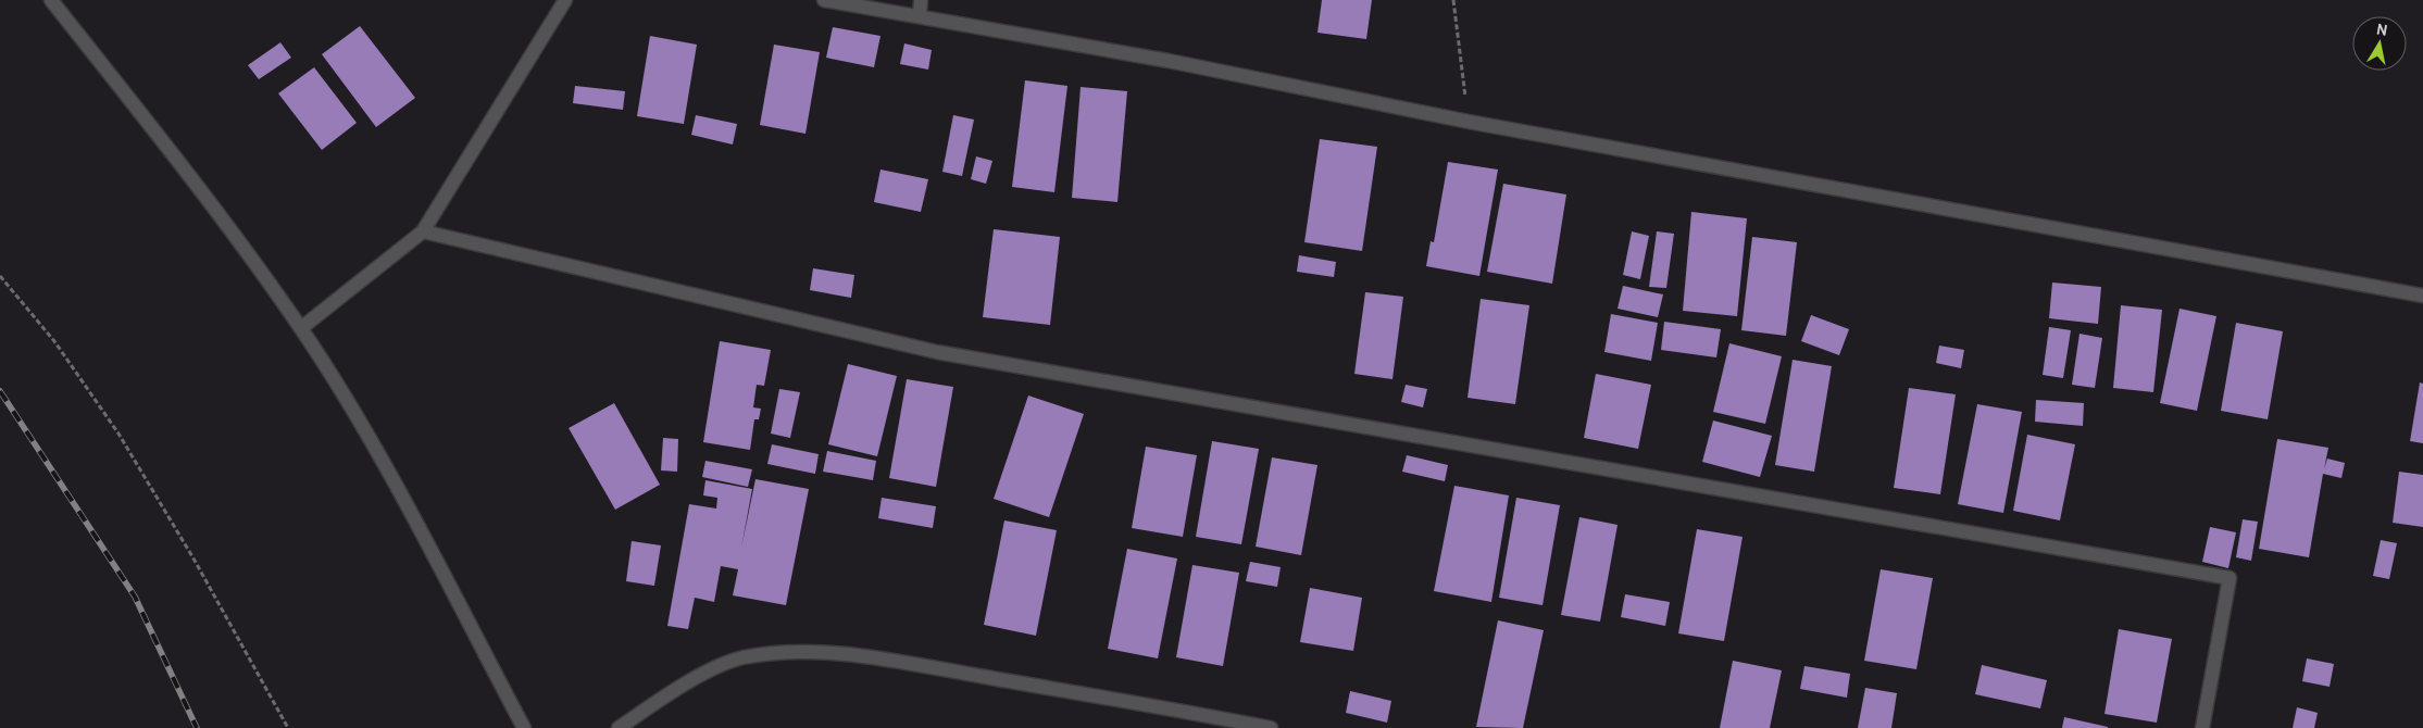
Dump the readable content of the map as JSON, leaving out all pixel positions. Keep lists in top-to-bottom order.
{
  "north": "top"
}
